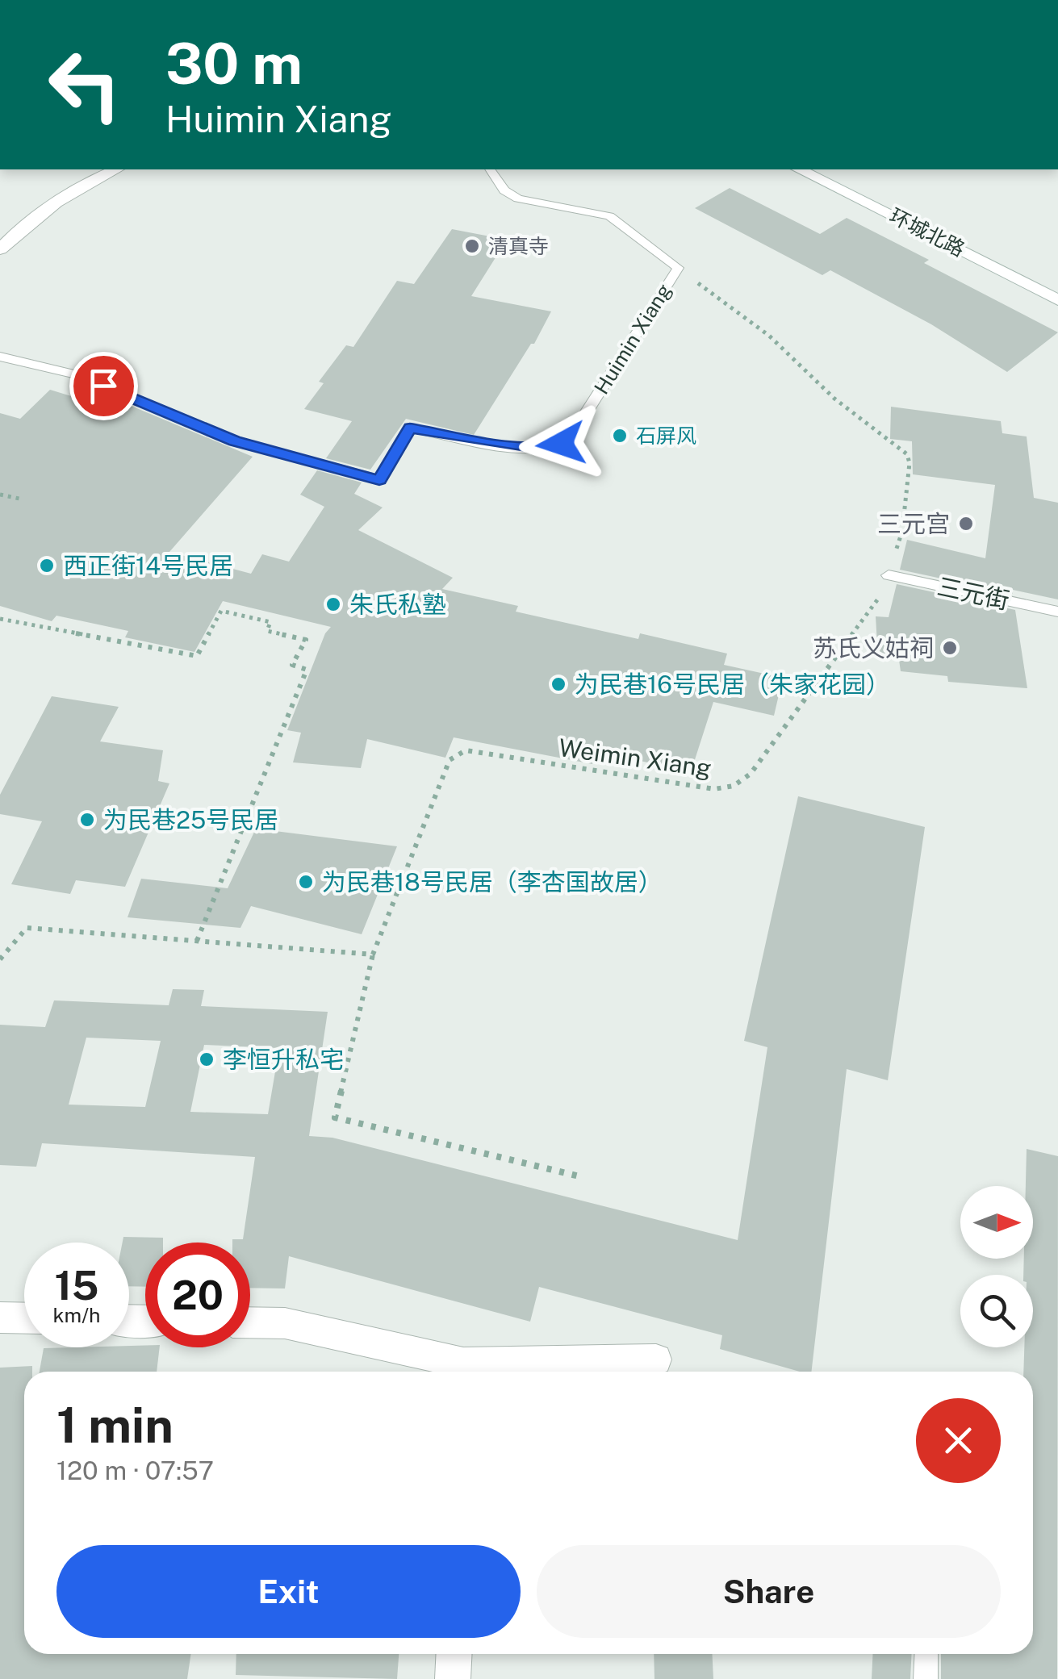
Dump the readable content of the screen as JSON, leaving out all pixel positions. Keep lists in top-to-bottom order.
{
  "streets": {
    "street": ["环城北路"],
    "lane": ["Huimin Xiang", "三元街"],
    "path": ["Weimin Xiang"]
  },
  "crossings": [
    ["Huimin Xiang", "Weimin Xiang"],
    ["三元街", "Weimin Xiang"]
  ],
  "places": [
    "清真寺",
    "石屏风",
    "三元宫",
    "西正街14号民居",
    "朱氏私塾",
    "苏氏义姑祠",
    "为民巷16号民居（朱家花园）",
    "为民巷25号民居",
    "为民巷18号民居（李杏国故居）",
    "李恒升私宅"
  ],
  "north": "right",
  "page": {
    "turn": ["30 m", "Huimin Xiang"],
    "speed": "15 km/h",
    "limit": "20",
    "heading": ["1 min", "120 m · 07:57"],
    "buttons": ["Exit", "Share"]
  }
}
